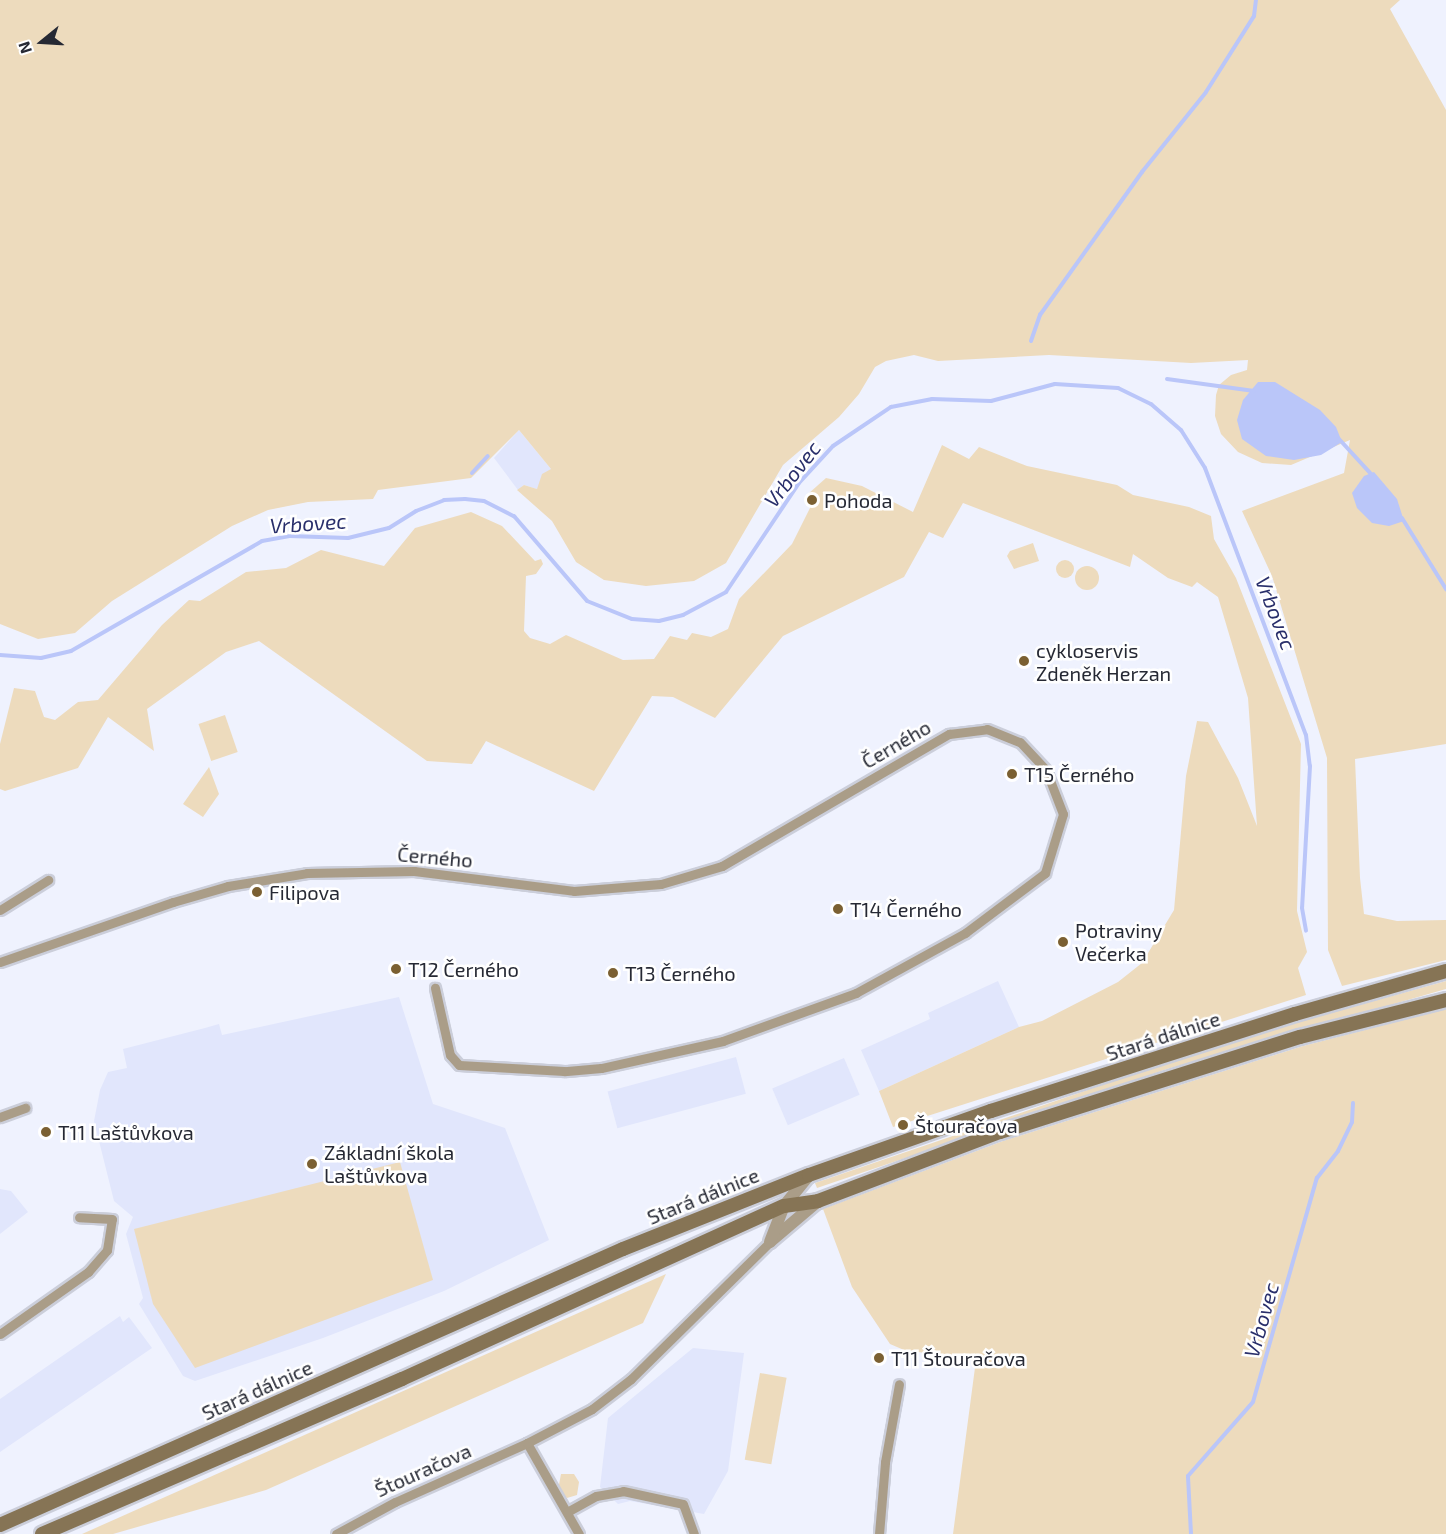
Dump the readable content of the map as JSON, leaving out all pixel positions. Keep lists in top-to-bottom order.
{
  "streets": {
    "main road": ["Stará dálnice"],
    "street": ["Černého", "Štouračova"]
  },
  "water": ["Vrbovec"],
  "places": [
    "Pohoda",
    "cykloservis Zdeněk Herzan",
    "T15 Černého",
    "Filipova",
    "T14 Černého",
    "Potraviny Večerka",
    "T12 Černého",
    "T13 Černého",
    "Štouračova",
    "T11 Laštůvkova",
    "Základní škola Laštůvkova",
    "T11 Štouračova"
  ],
  "north": "left"
}
